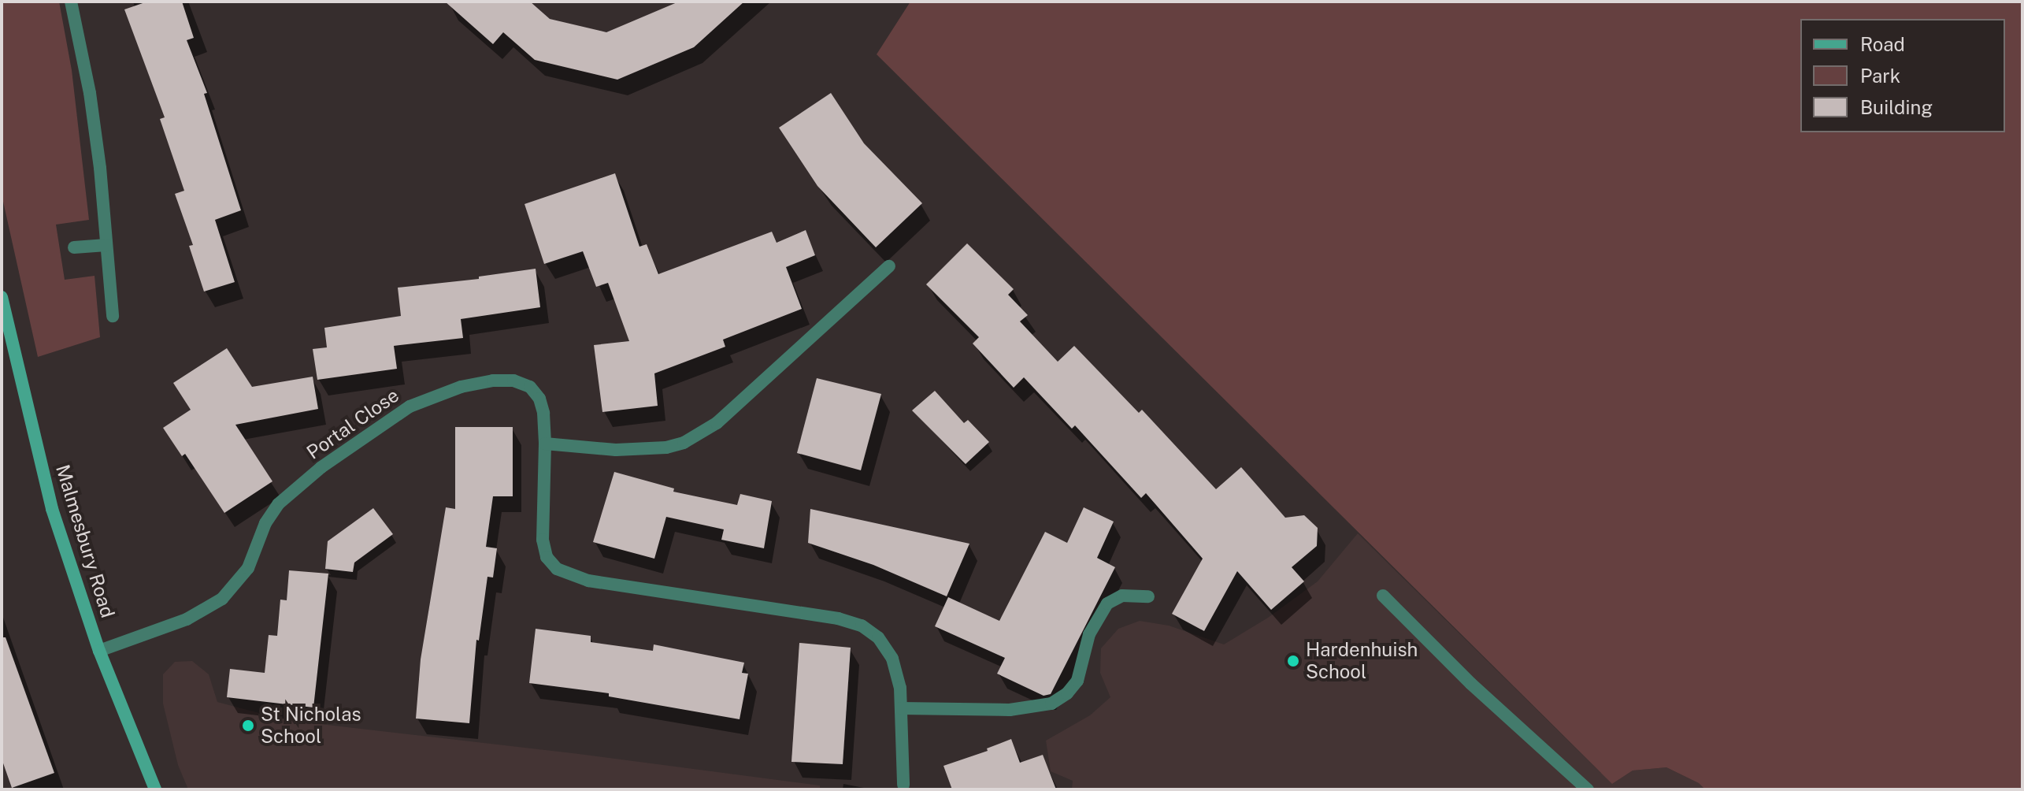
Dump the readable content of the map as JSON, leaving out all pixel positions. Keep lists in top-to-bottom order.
{
  "streets": {
    "main road": ["Malmesbury Road"],
    "street": ["Portal Close"]
  },
  "crossings": [
    ["Portal Close", "Malmesbury Road"]
  ],
  "places": ["Hardenhuish School", "St Nicholas School"],
  "legend": ["Road", "Park", "Building"]
}
